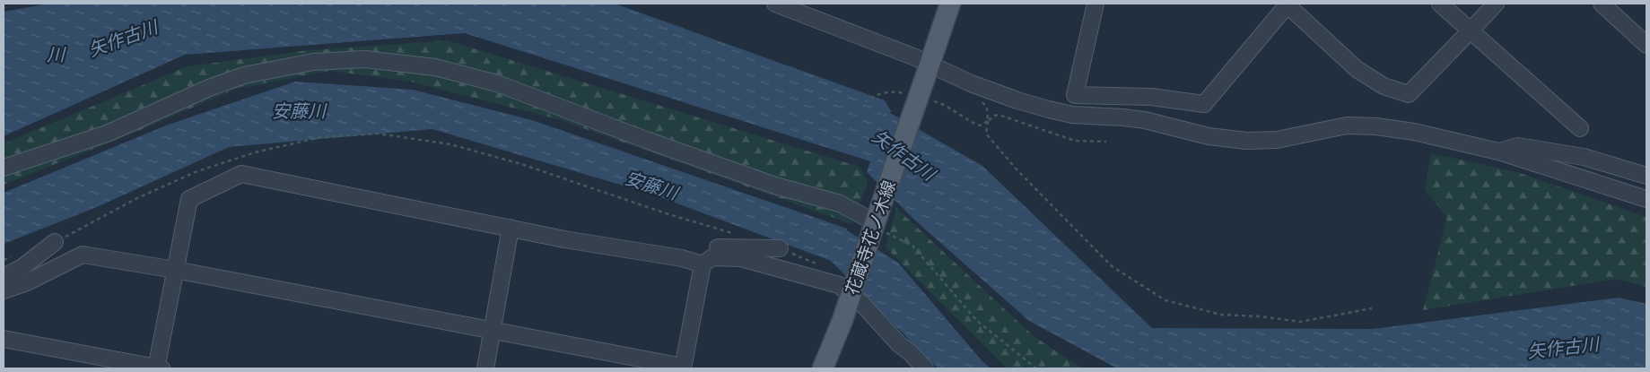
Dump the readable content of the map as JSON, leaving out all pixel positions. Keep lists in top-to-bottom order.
{
  "streets": {
    "main road": ["花蔵寺花ノ木線"]
  },
  "water": ["矢作古川", "川", "安藤川"]
}
